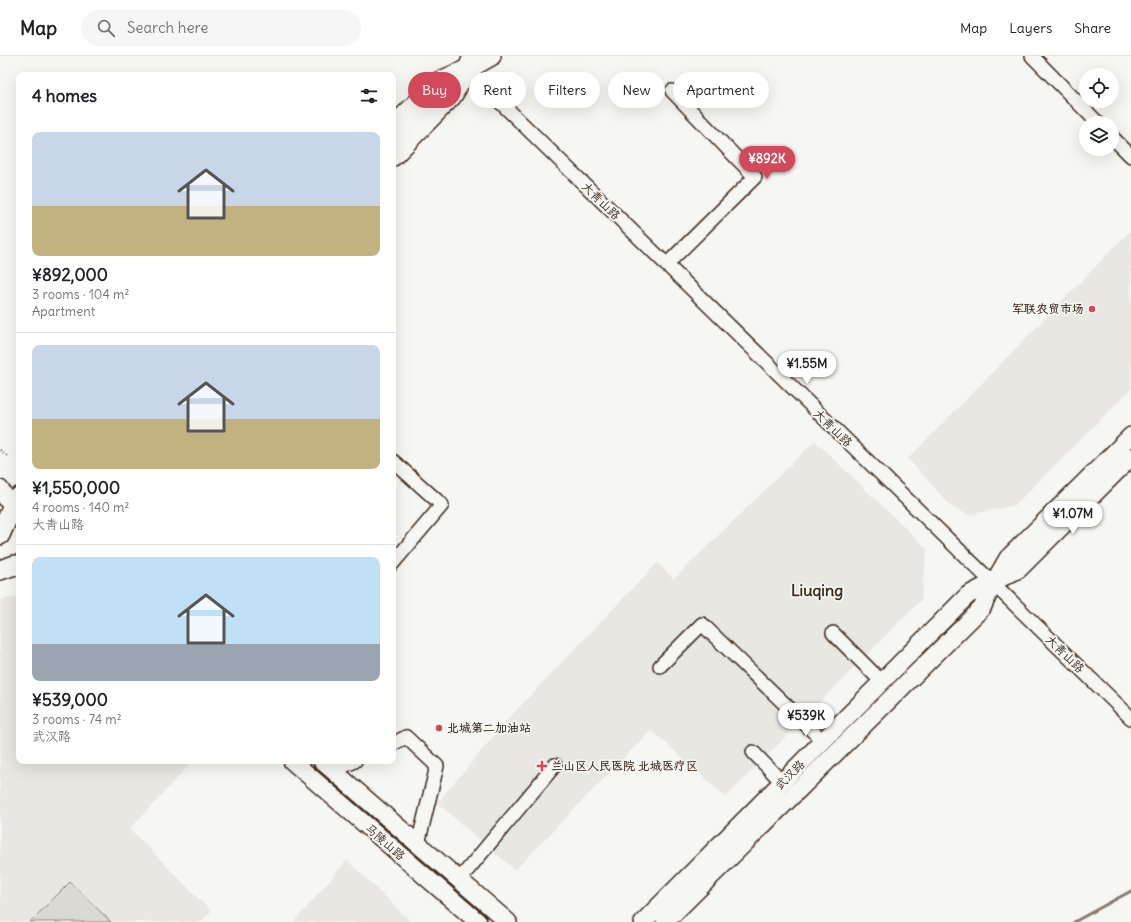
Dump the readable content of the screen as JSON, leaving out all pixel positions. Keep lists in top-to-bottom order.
{
  "streets": {
    "main road": ["武汉路", "马陵山路"],
    "street": ["大青山路"]
  },
  "crossings": [
    ["大青山路", "武汉路"]
  ],
  "districts": ["Liuqing"],
  "places": {
    "other": ["军联农贸市场", "北城第二加油站"],
    "health": ["兰山区人民医院 北城医疗区"]
  },
  "page": {
    "header": "Map",
    "search": "Search here",
    "nav": ["Map", "Layers", "Share"],
    "chip": [
      "Buy",
      "Rent",
      "Filters",
      "New",
      "Apartment"
    ],
    "heading": "4 homes",
    "list": [
      {
        "name": "¥892,000",
        "note": "3 rooms · 104 m² · Apartment"
      },
      {
        "name": "¥1,550,000",
        "note": "4 rooms · 140 m² · 大青山路"
      },
      {
        "name": "¥539,000",
        "note": "3 rooms · 74 m² · 武汉路"
      }
    ],
    "price": [
      "¥892K",
      "¥1.55M",
      "¥1.07M",
      "¥539K"
    ]
  }
}
